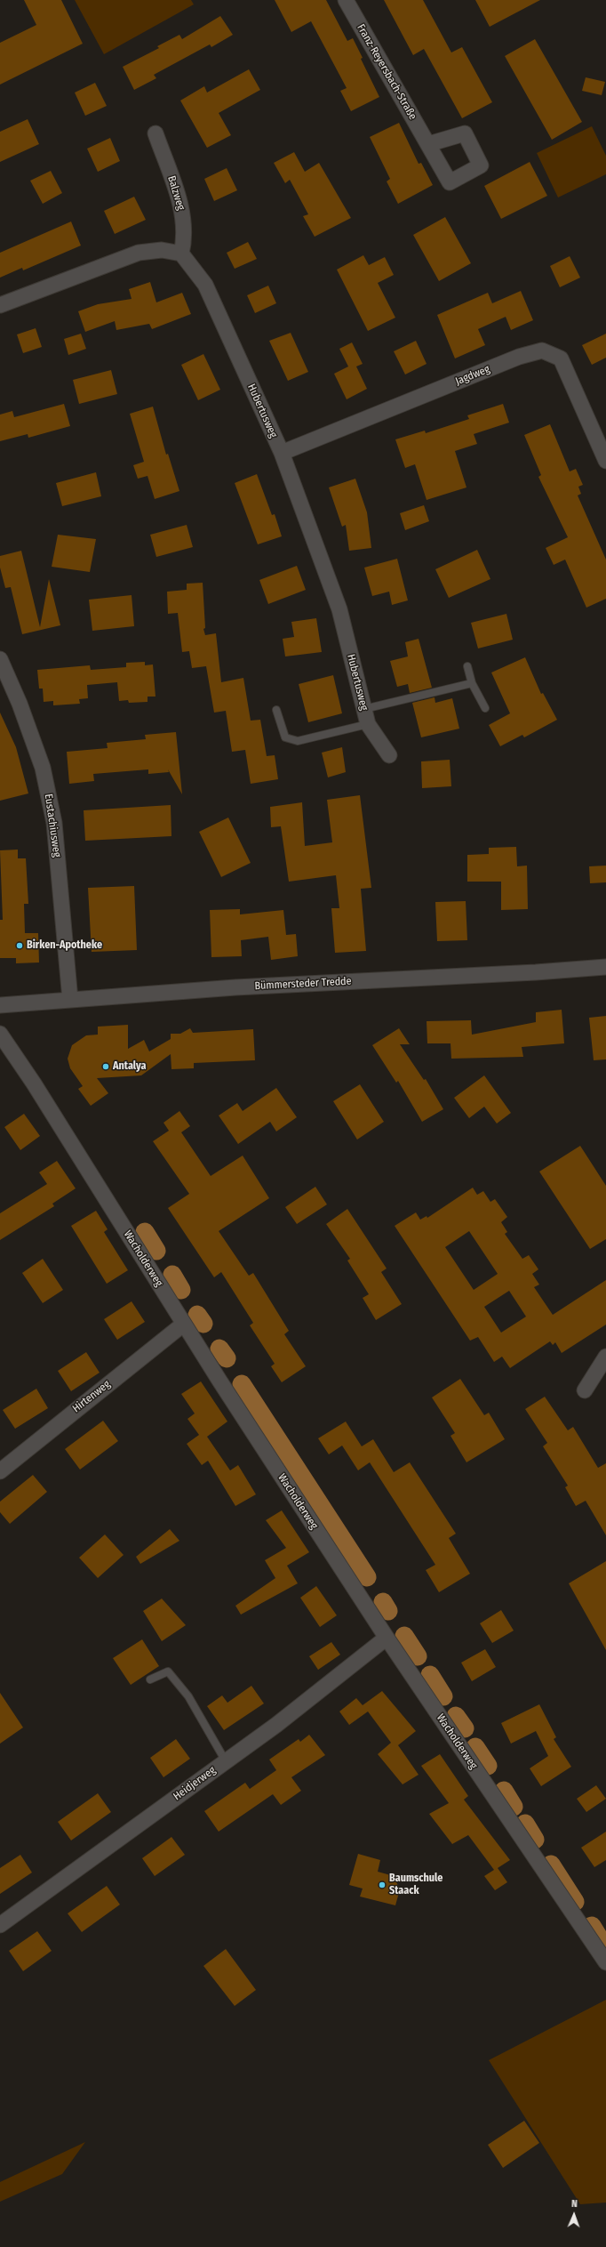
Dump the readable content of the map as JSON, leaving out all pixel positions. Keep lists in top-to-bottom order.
{
  "streets": {
    "street": [
      "Franz-Reyersbach-Straße",
      "Balzweg",
      "Jagdweg",
      "Hubertusweg",
      "Eustachiusweg",
      "Bümmersteder Tredde",
      "Wacholderweg",
      "Hirtenweg",
      "Heidjerweg"
    ]
  },
  "crossings": [
    ["Balzweg", "Hubertusweg"],
    ["Jagdweg", "Hubertusweg"],
    ["Eustachiusweg", "Bümmersteder Tredde"],
    ["Wacholderweg", "Hirtenweg"],
    ["Wacholderweg", "Heidjerweg"]
  ],
  "places": ["Birken-Apotheke", "Antalya", "Baumschule Staack"],
  "north": "top"
}
